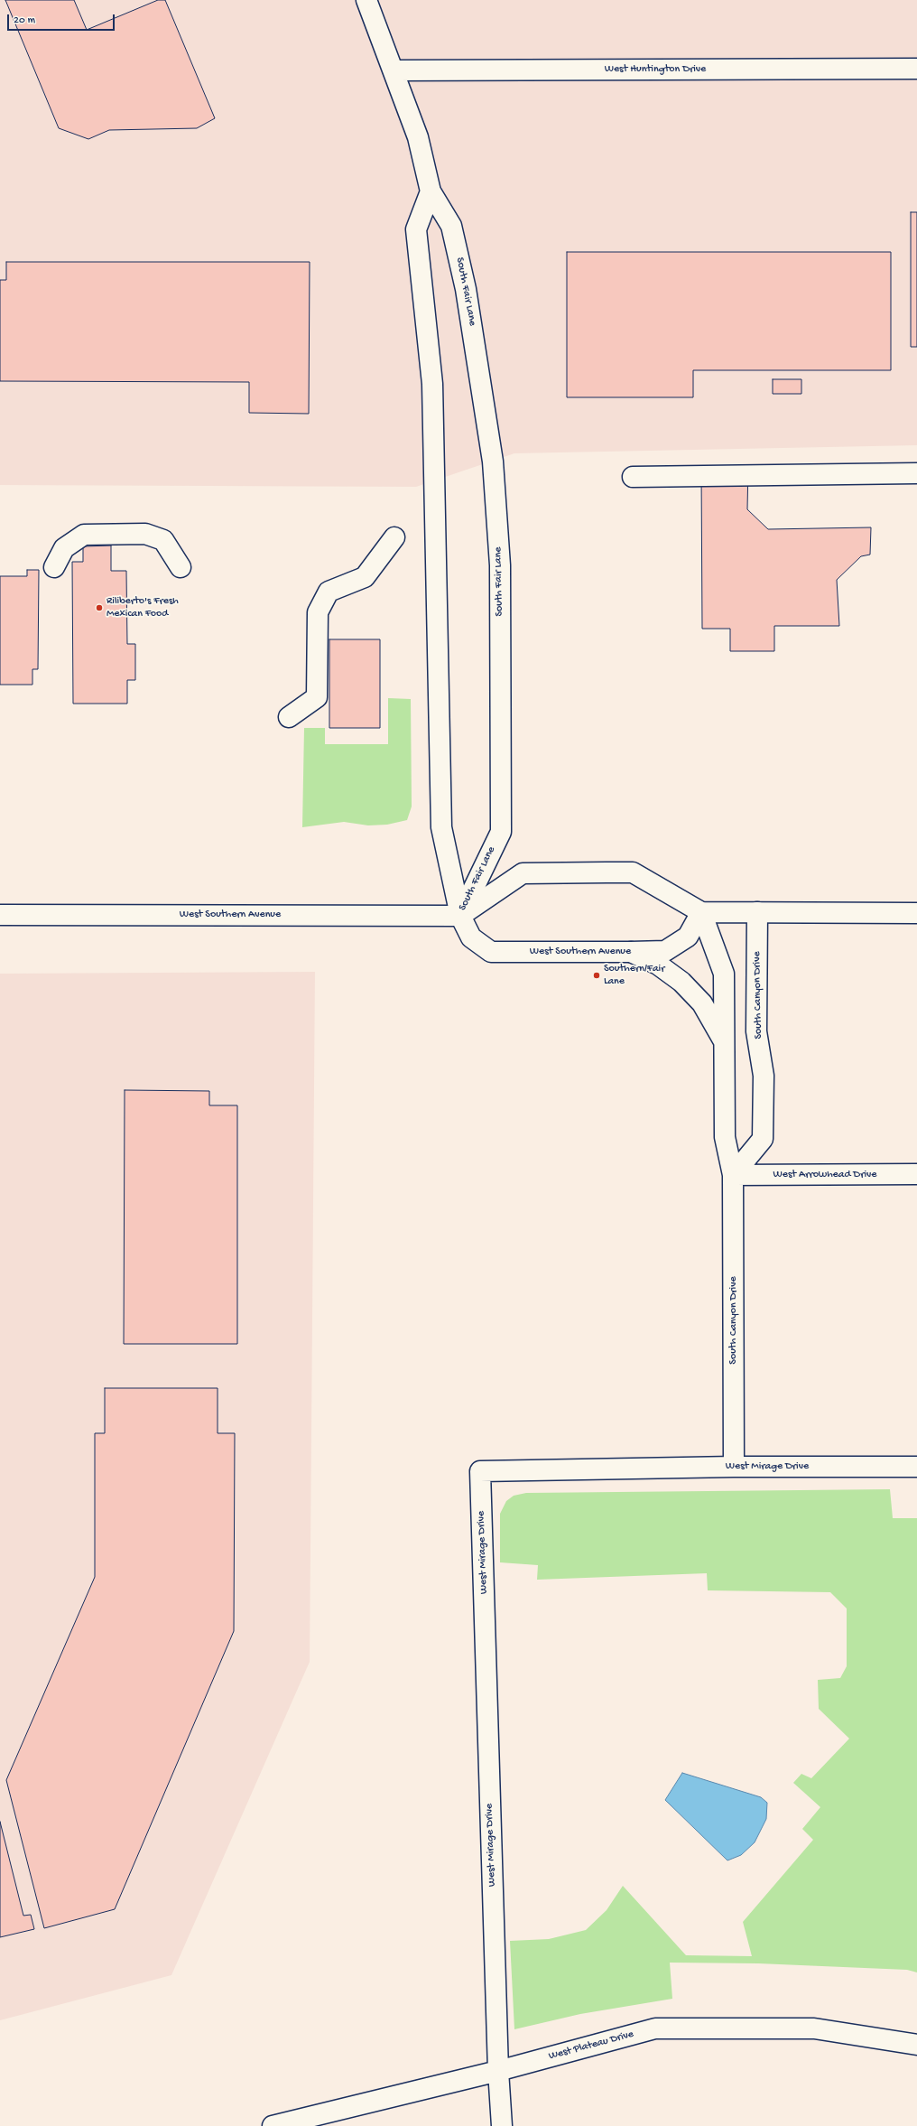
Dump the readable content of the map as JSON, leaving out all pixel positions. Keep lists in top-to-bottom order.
{
  "streets": {
    "street": [
      "West Huntington Drive",
      "South Fair Lane",
      "West Southern Avenue",
      "South Canyon Drive",
      "West Arrowhead Drive",
      "West Mirage Drive",
      "West Plateau Drive"
    ]
  },
  "crossings": [
    ["West Huntington Drive", "South Fair Lane"],
    ["South Fair Lane", "West Southern Avenue"],
    ["West Southern Avenue", "South Canyon Drive"],
    ["South Canyon Drive", "West Arrowhead Drive"],
    ["South Canyon Drive", "West Mirage Drive"],
    ["West Mirage Drive", "West Plateau Drive"]
  ],
  "places": ["Riliberto's Fresh Mexican Food", "Southern/Fair Lane"],
  "scale_bar": "20 m"
}
